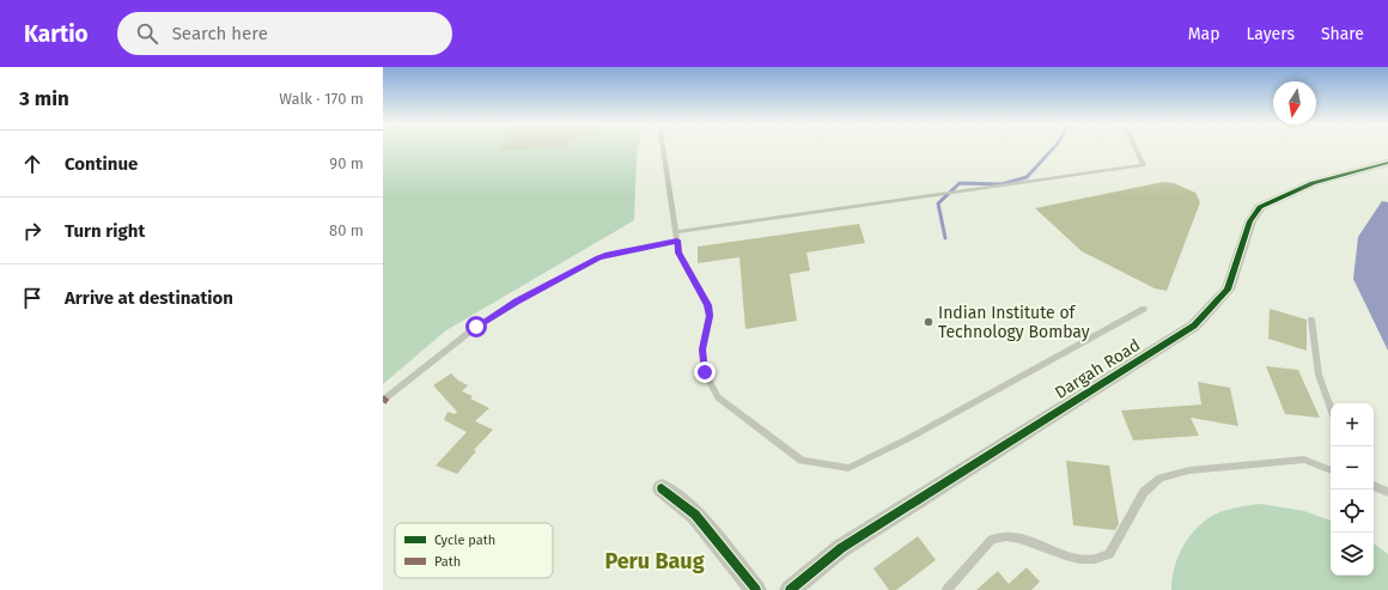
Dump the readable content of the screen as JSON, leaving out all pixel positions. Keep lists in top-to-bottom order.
{
  "streets": {
    "street": ["Dargah Road"]
  },
  "districts": ["Peru Baug"],
  "places": ["Indian Institute of Technology Bombay"],
  "legend": ["Cycle path", "Path"],
  "north": "bottom",
  "page": {
    "header": "Kartio",
    "search": "Search here",
    "nav": ["Map", "Layers", "Share"],
    "heading": ["3 min", "Walk · 170 m"],
    "list": [
      ["Continue", "90 m"],
      ["Turn right", "80 m"],
      "Arrive at destination"
    ],
    "map_buttons": ["+", "−"]
  }
}
